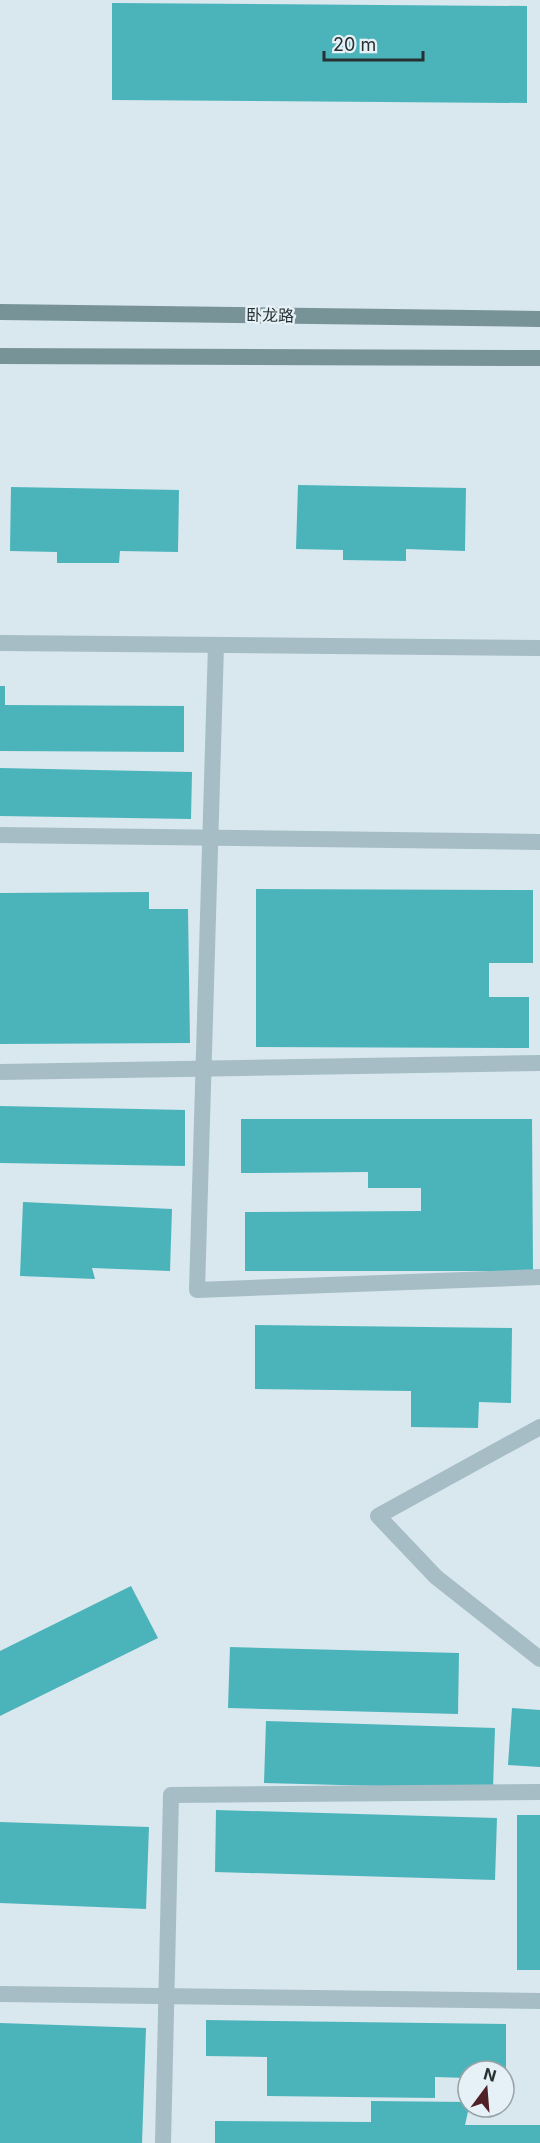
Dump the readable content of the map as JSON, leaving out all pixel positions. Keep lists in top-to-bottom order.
{
  "streets": {
    "main road": ["卧龙路"]
  },
  "scale_bar": "20 m",
  "north": "top"
}
